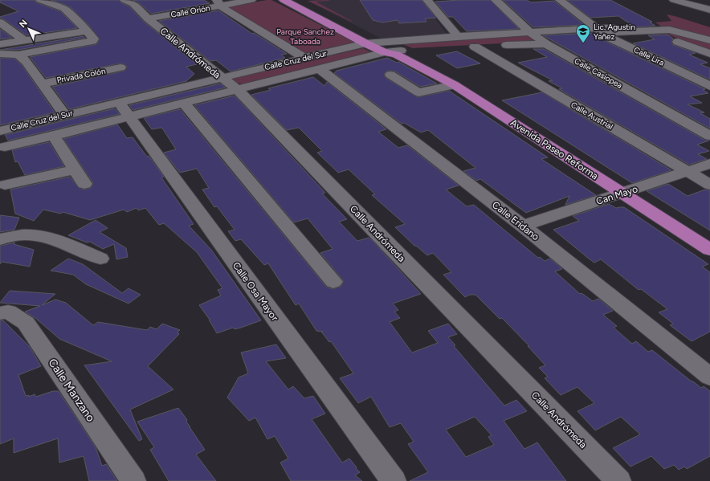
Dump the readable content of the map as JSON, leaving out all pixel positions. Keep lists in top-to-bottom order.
{
  "streets": {
    "main road": ["Avenida Paseo Reforma"],
    "street": [
      "Calle Orión",
      "Calle Andrómeda",
      "Calle Lira",
      "Calle Cruz del Sur",
      "Calle Casiopea",
      "Privada Colón",
      "Calle Austrial",
      "Can Mayo",
      "Calle Eridano",
      "Calle Osa Mayor",
      "Calle Manzano"
    ]
  },
  "crossings": [
    ["Calle Orión", "Calle Andrómeda"],
    ["Calle Andrómeda", "Calle Cruz del Sur"],
    ["Calle Lira", "Calle Cruz del Sur"],
    ["Calle Cruz del Sur", "Calle Casiopea"],
    ["Calle Cruz del Sur", "Avenida Paseo Reforma"],
    ["Calle Cruz del Sur", "Calle Eridano"],
    ["Calle Cruz del Sur", "Calle Osa Mayor"],
    ["Calle Casiopea", "Calle Austrial"],
    ["Calle Austrial", "Can Mayo"],
    ["Avenida Paseo Reforma", "Can Mayo"],
    ["Can Mayo", "Calle Eridano"]
  ],
  "parks": ["Parque Sanchez Taboada"],
  "places": {
    "school or university": ["Lic. Agustin Yañez"]
  },
  "north": "top left"
}
